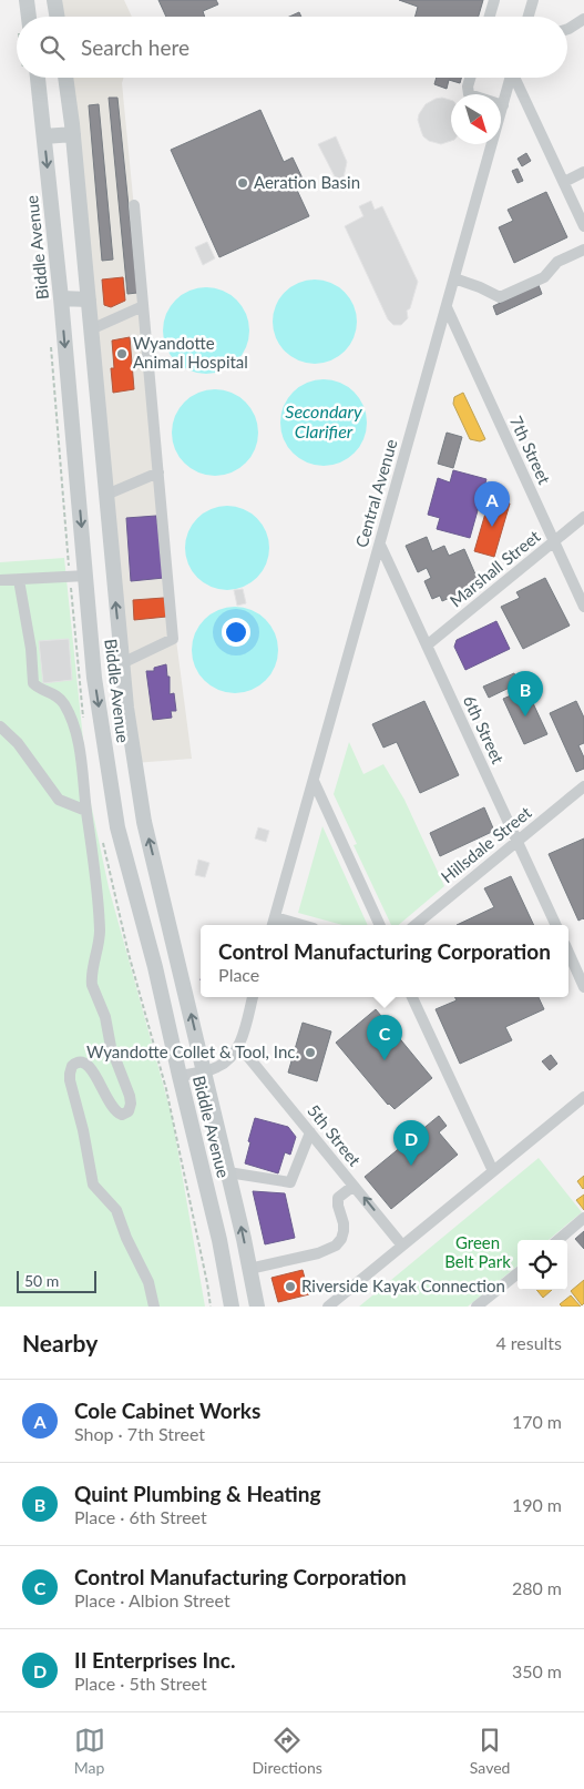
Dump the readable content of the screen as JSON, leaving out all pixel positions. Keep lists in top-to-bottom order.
{
  "streets": {
    "main road": ["Biddle Avenue"],
    "street": [
      "7th Street",
      "Central Avenue",
      "Marshall Street",
      "6th Street",
      "Hillsdale Street",
      "5th Street"
    ]
  },
  "crossings": [
    ["7th Street", "Central Avenue"],
    ["7th Street", "Marshall Street"],
    ["Central Avenue", "6th Street"],
    ["Marshall Street", "6th Street"],
    ["6th Street", "Hillsdale Street"]
  ],
  "water": ["Secondary Clarifier"],
  "parks": ["Green Belt Park"],
  "places": [
    "Aeration Basin",
    "Wyandotte Animal Hospital",
    "Wyandotte Collet & Tool, Inc.",
    "Riverside Kayak Connection"
  ],
  "scale_bar": "50 m",
  "north": "bottom right",
  "page": {
    "search": "Search here",
    "pins": [
      "A",
      "B",
      "C",
      "D"
    ],
    "popup": ["Control Manufacturing Corporation", "Place"],
    "scale": "50 m",
    "heading": ["Nearby", "4 results"],
    "list": [
      {
        "mark": "A",
        "name": "Cole Cabinet Works",
        "note": "Shop · 7th Street",
        "value": "170 m"
      },
      {
        "mark": "B",
        "name": "Quint Plumbing & Heating",
        "note": "Place · 6th Street",
        "value": "190 m"
      },
      {
        "mark": "C",
        "name": "Control Manufacturing Corporation",
        "note": "Place · Albion Street",
        "value": "280 m"
      },
      {
        "mark": "D",
        "name": "II Enterprises Inc.",
        "note": "Place · 5th Street",
        "value": "350 m"
      }
    ],
    "nav": ["Map", "Directions", "Saved"]
  }
}
